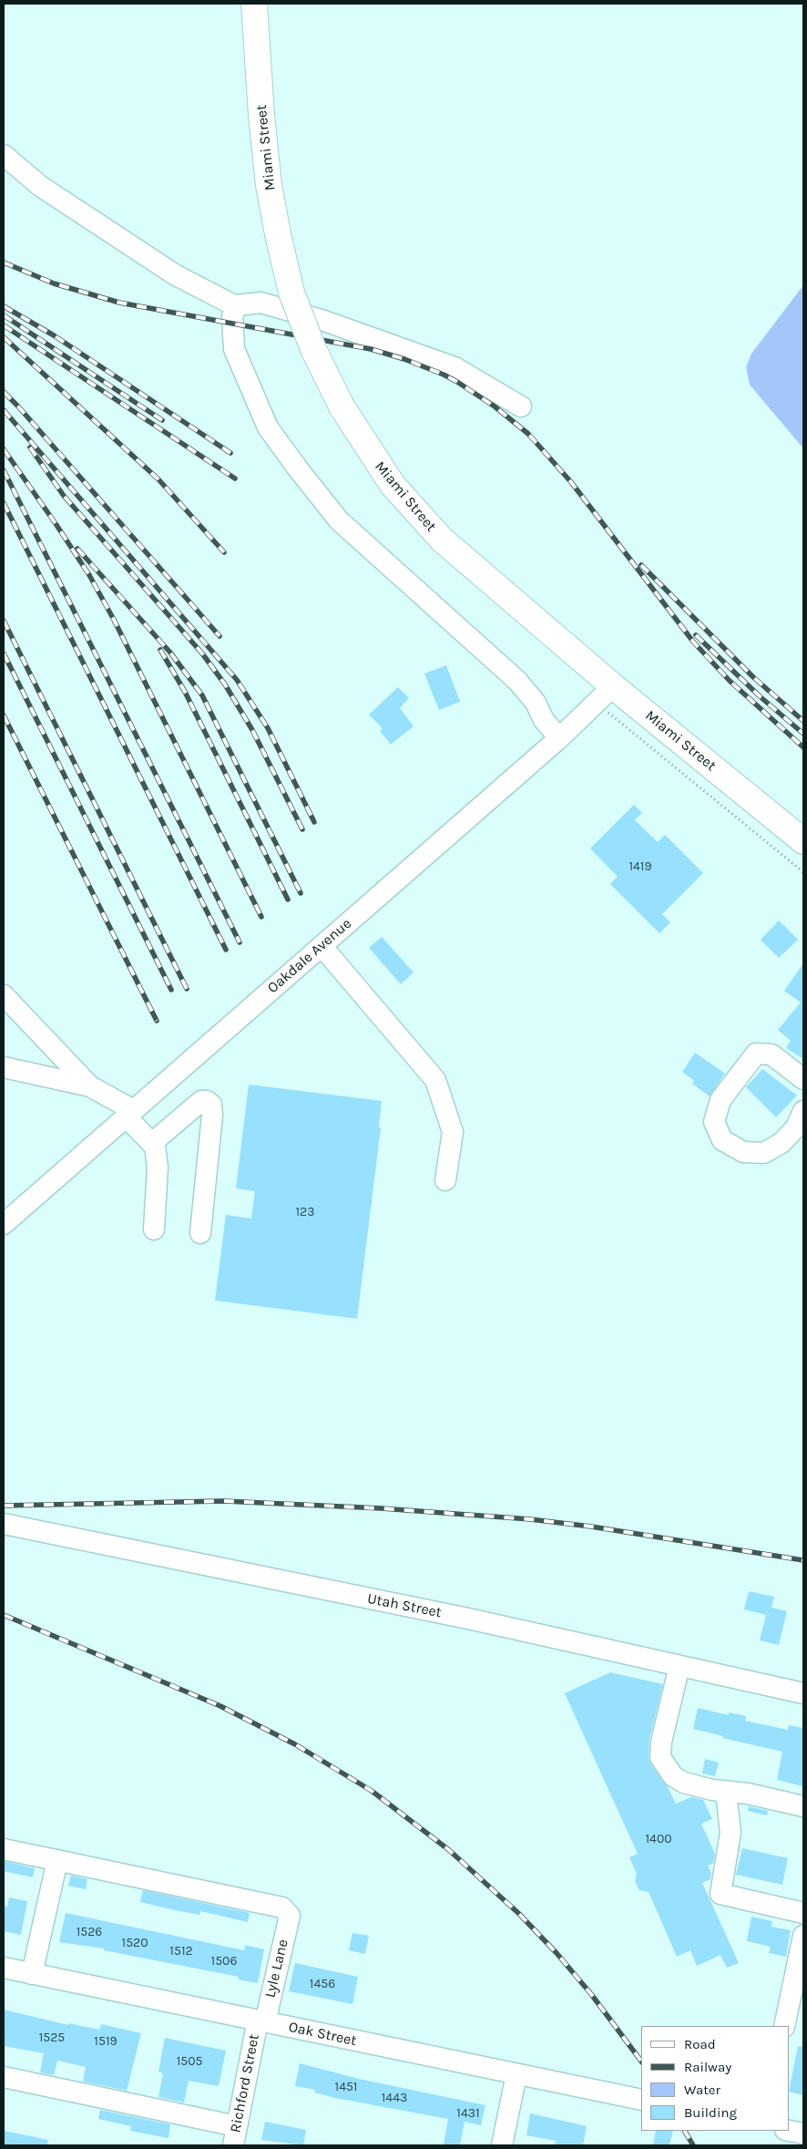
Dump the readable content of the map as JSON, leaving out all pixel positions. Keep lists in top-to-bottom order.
{
  "streets": {
    "main road": ["Miami Street"],
    "street": [
      "Oakdale Avenue",
      "Utah Street",
      "Lyle Lane",
      "Oak Street",
      "Richford Street"
    ]
  },
  "crossings": [
    ["Miami Street", "Oakdale Avenue"],
    ["Lyle Lane", "Oak Street"],
    ["Lyle Lane", "Richford Street"],
    ["Oak Street", "Richford Street"]
  ],
  "house_numbers": [
    "1419",
    "123",
    "1400",
    "1526",
    "1520",
    "1512",
    "1506",
    "1456",
    "1525",
    "1519",
    "1505",
    "1451",
    "1443",
    "1431"
  ],
  "legend": [
    "Road",
    "Railway",
    "Water",
    "Building"
  ]
}
